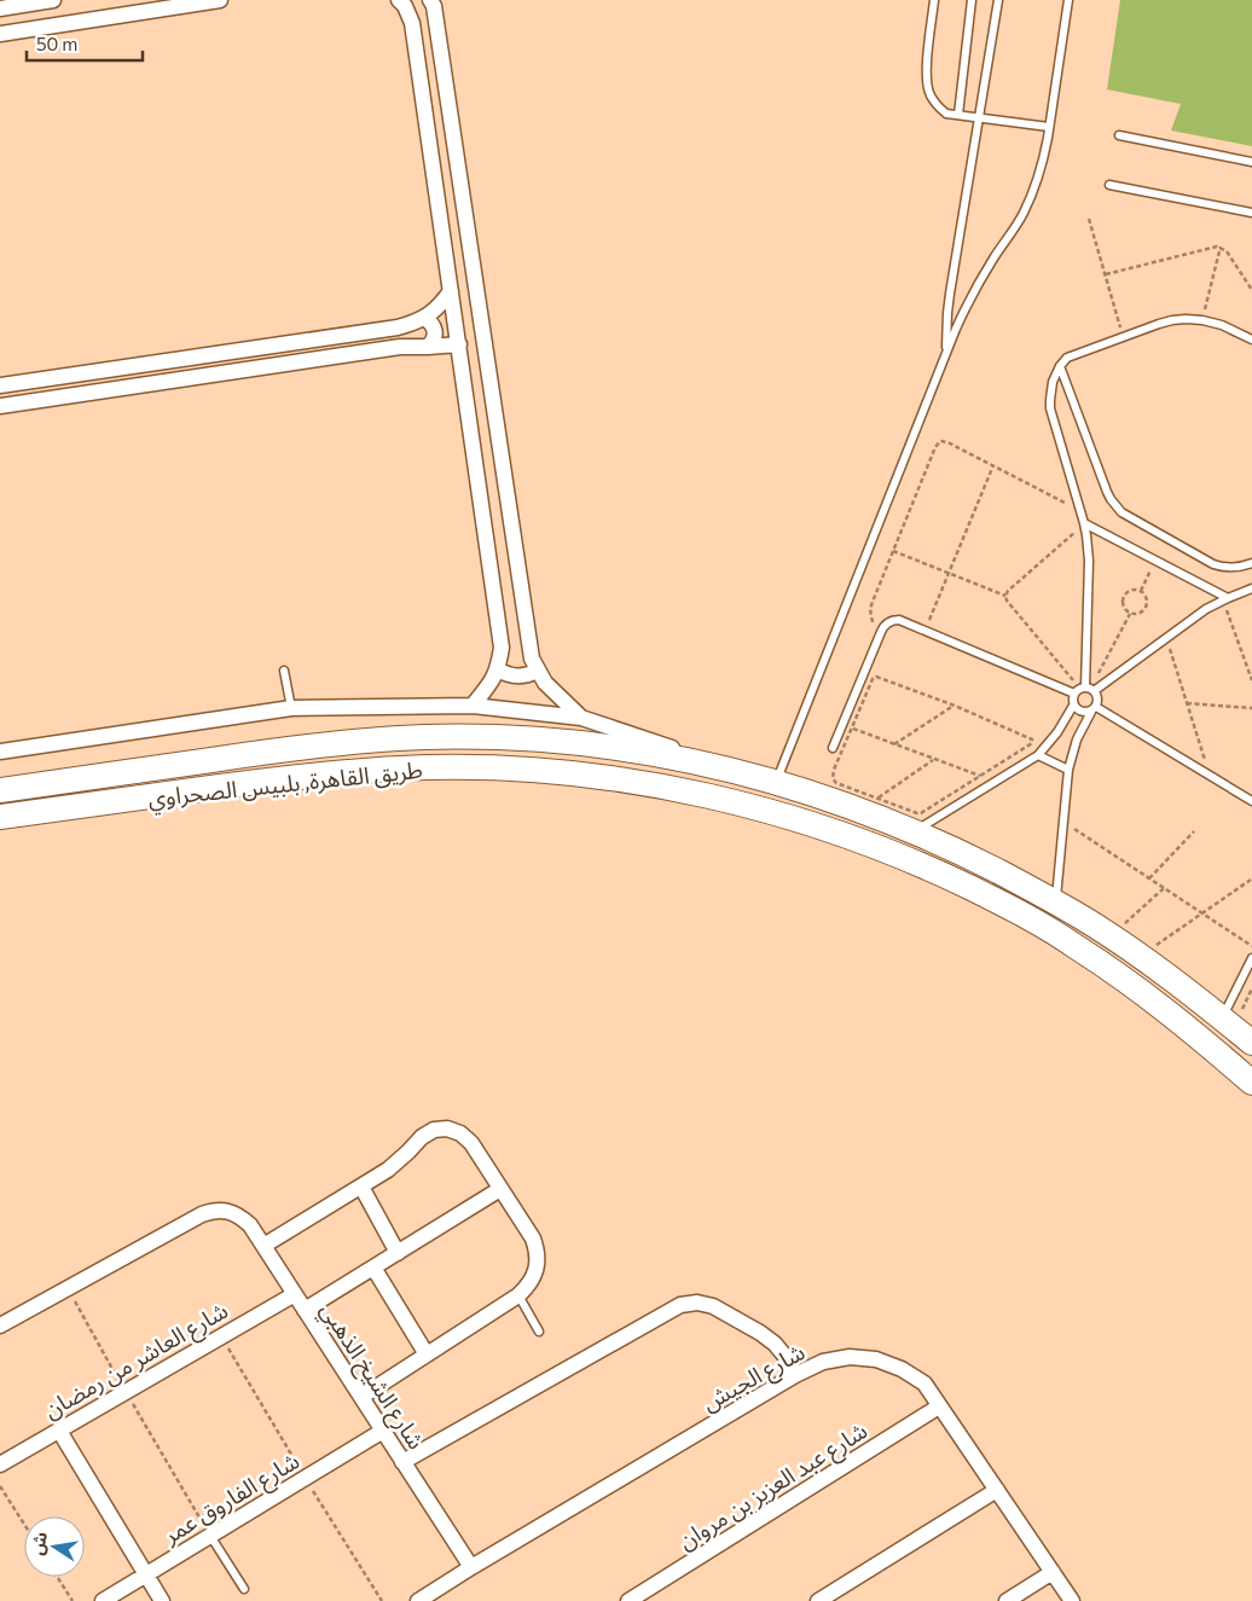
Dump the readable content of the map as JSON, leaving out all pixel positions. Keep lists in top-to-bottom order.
{
  "streets": {
    "highway": ["طريق القاهرة, بلبيس الصحراوي"],
    "street": [
      "شارع العاشر من رمضان",
      "شارع الشيخ الذهبي",
      "شارع الجيش",
      "شارع عبد العزيز بن مروان",
      "شارع الفاروق عمر"
    ]
  },
  "crossings": [
    ["شارع العاشر من رمضان", "شارع الشيخ الذهبي"],
    ["شارع الشيخ الذهبي", "شارع الجيش"],
    ["شارع الشيخ الذهبي", "شارع الفاروق عمر"],
    ["شارع الجيش", "شارع عبد العزيز بن مروان"]
  ],
  "scale_bar": "50 m",
  "north": "left"
}
